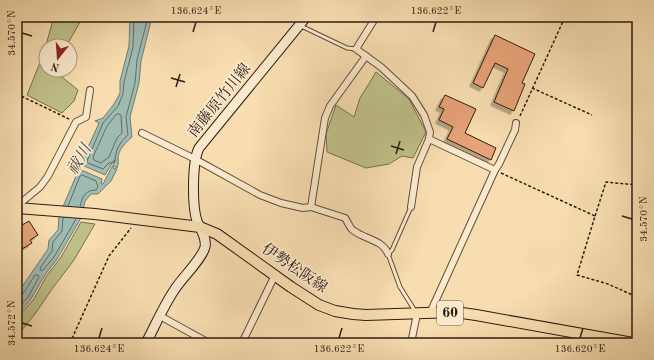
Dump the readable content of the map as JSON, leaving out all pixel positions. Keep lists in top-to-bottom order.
{
  "streets": {
    "main road": ["南藤原竹川線", "伊勢松阪線", "60"]
  },
  "crossings": [
    ["南藤原竹川線", "伊勢松阪線"]
  ],
  "water": ["祓川"],
  "north": "bottom",
  "coordinates": [
    "136.624°E",
    "136.622°E",
    "34.570°N",
    "34.572°N",
    "136.620°E"
  ]
}
